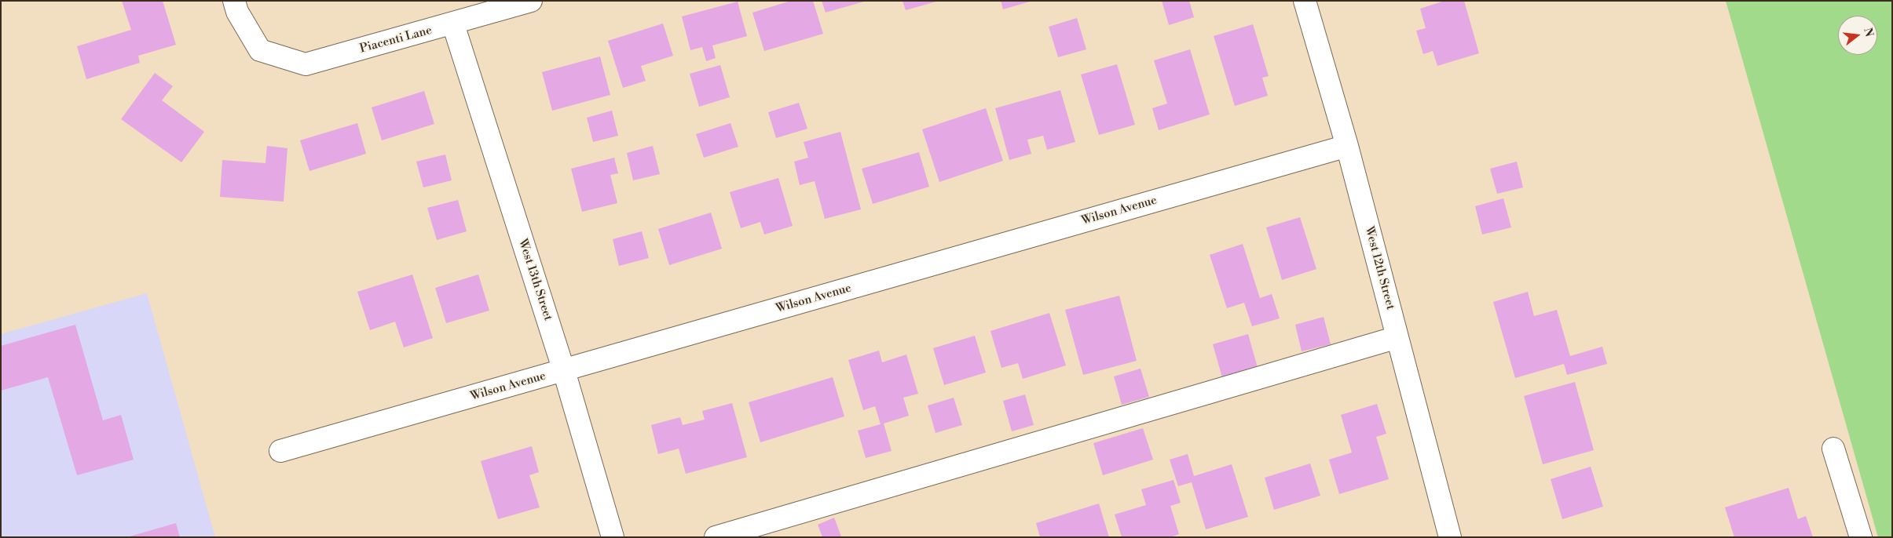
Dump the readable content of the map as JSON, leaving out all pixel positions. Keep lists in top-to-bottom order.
{
  "streets": {
    "street": [
      "Piacenti Lane",
      "Wilson Avenue",
      "West 12th Street",
      "West 13th Street"
    ]
  },
  "crossings": [
    ["Piacenti Lane", "West 13th Street"],
    ["Wilson Avenue", "West 12th Street"],
    ["Wilson Avenue", "West 13th Street"]
  ],
  "north": "right"
}
